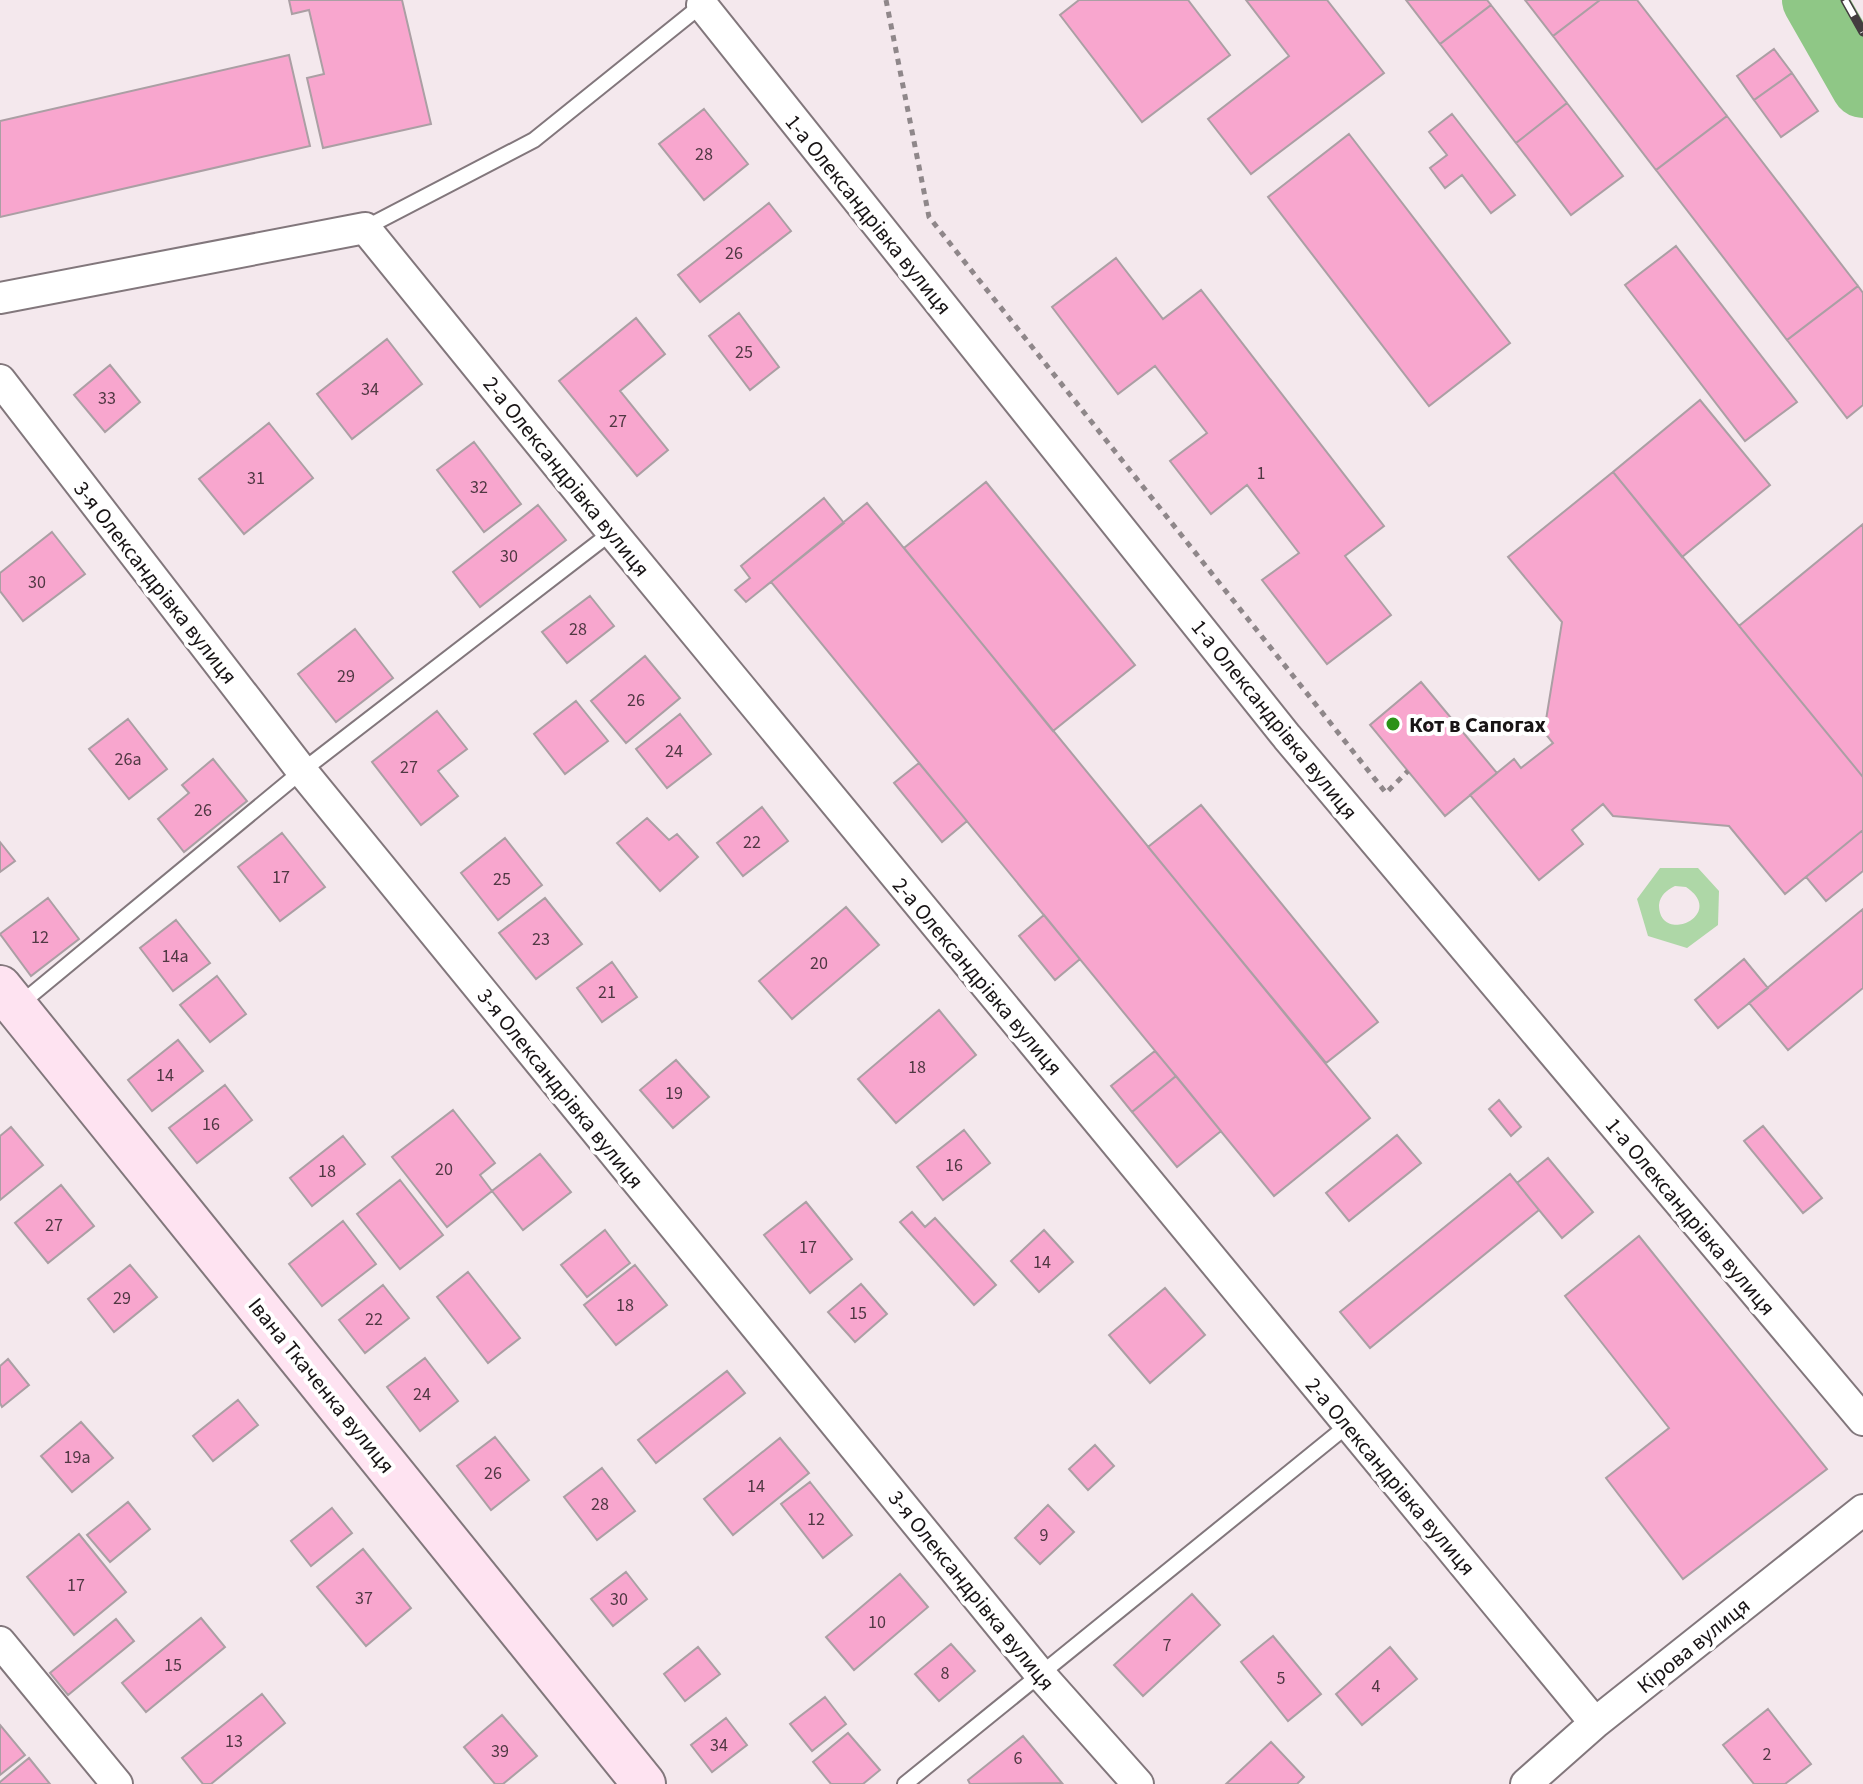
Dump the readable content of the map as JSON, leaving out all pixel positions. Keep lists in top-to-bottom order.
{
  "streets": {
    "main road": ["Івана Ткаченка вулиця"],
    "street": [
      "1-а Олександрівка вулиця",
      "2-а Олександрівка вулиця",
      "3-я Олександрівка вулиця",
      "Кірова вулиця"
    ]
  },
  "crossings": [
    ["2-а Олександрівка вулиця", "Кірова вулиця"]
  ],
  "places": ["Кот в Сапогах"],
  "house_numbers": [
    "28",
    "26",
    "25",
    "34",
    "33",
    "27",
    "1",
    "31",
    "32",
    "30",
    "30",
    "28",
    "29",
    "26",
    "24",
    "26а",
    "27",
    "26",
    "22",
    "17",
    "25",
    "12",
    "23",
    "14а",
    "20",
    "21",
    "18",
    "14",
    "19",
    "16",
    "16",
    "20",
    "18",
    "27",
    "17",
    "14",
    "29",
    "18",
    "15",
    "22",
    "24",
    "19а",
    "26",
    "14",
    "28",
    "12",
    "9",
    "17",
    "37",
    "30",
    "10",
    "7",
    "15",
    "8",
    "5",
    "4",
    "13",
    "34",
    "39",
    "2",
    "6"
  ]
}
